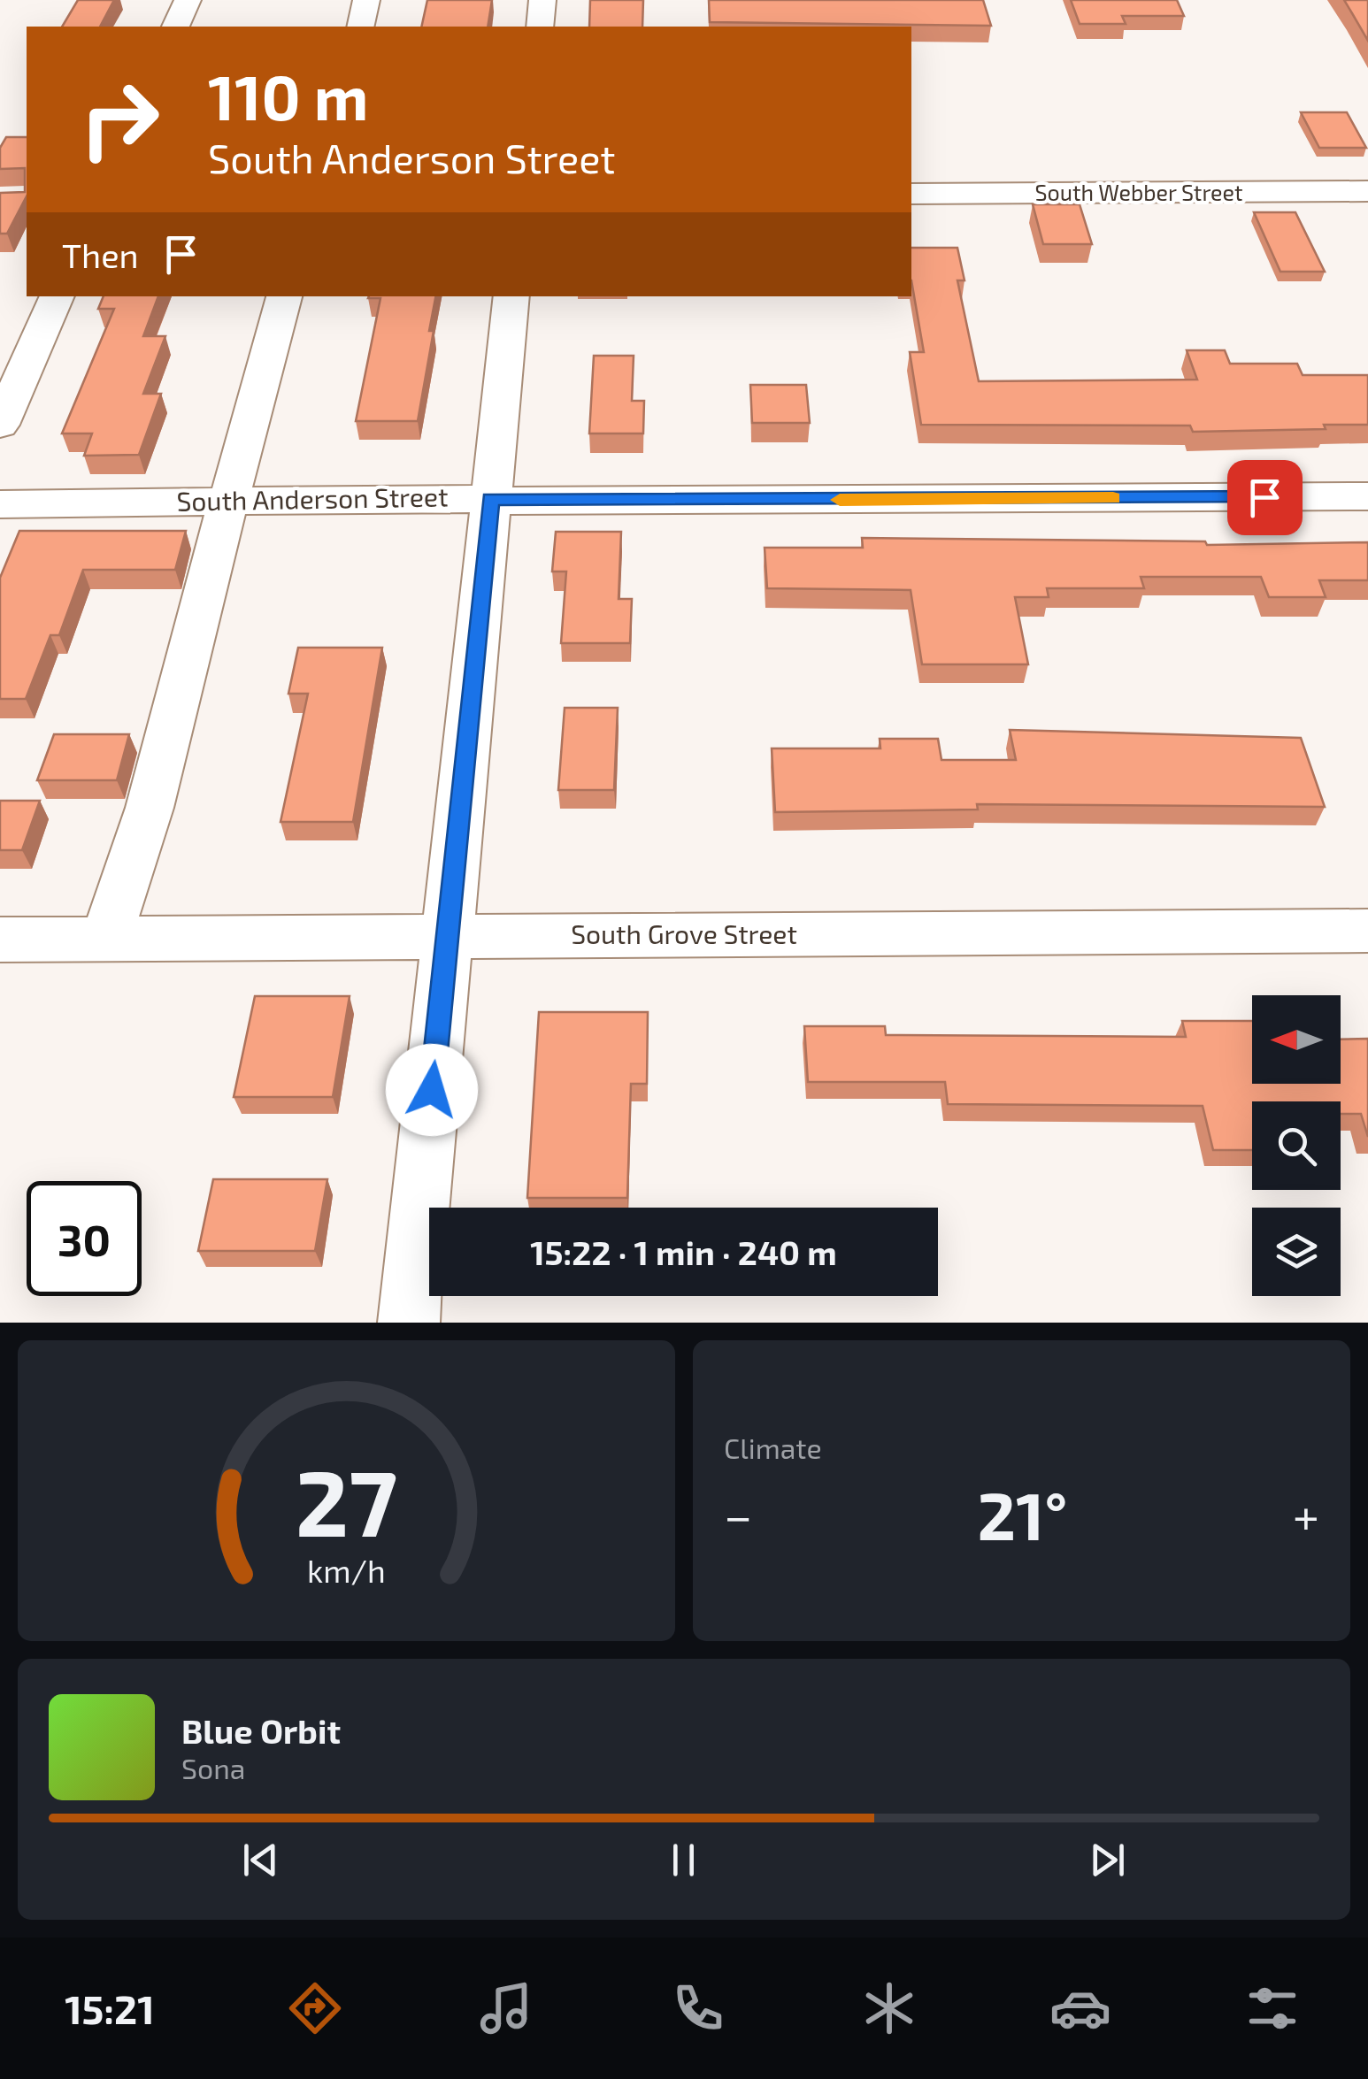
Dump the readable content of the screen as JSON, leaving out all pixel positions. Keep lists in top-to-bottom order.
{
  "streets": {
    "street": ["South Webber Street", "South Anderson Street", "South Grove Street"]
  },
  "north": "left",
  "page": {
    "turn": ["110 m", "South Anderson Street"],
    "then": "Then",
    "limit": "30",
    "trip": "15:22 · 1 min · 240 m",
    "tile": "Climate",
    "heat": ["−", "21°", "+"],
    "song": ["Blue Orbit", "Sona"],
    "tabs": "15:21",
    "gauge": ["27", "km/h"]
  }
}
